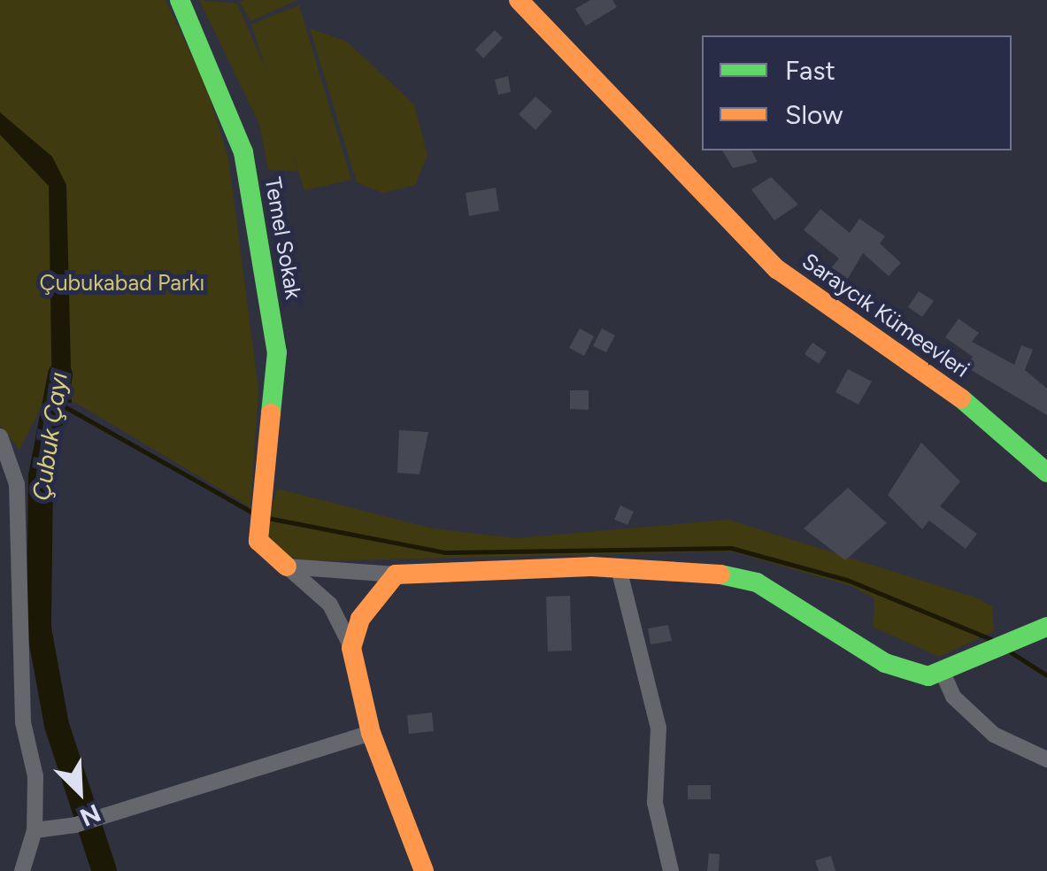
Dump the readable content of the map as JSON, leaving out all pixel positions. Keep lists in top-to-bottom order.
{
  "streets": {
    "street": ["Temel Sokak", "Saraycık Kümeevleri"]
  },
  "water": ["Çubuk Çayı"],
  "parks": ["Çubukabad Parkı"],
  "legend": ["Fast", "Slow"],
  "north": "bottom right"
}
